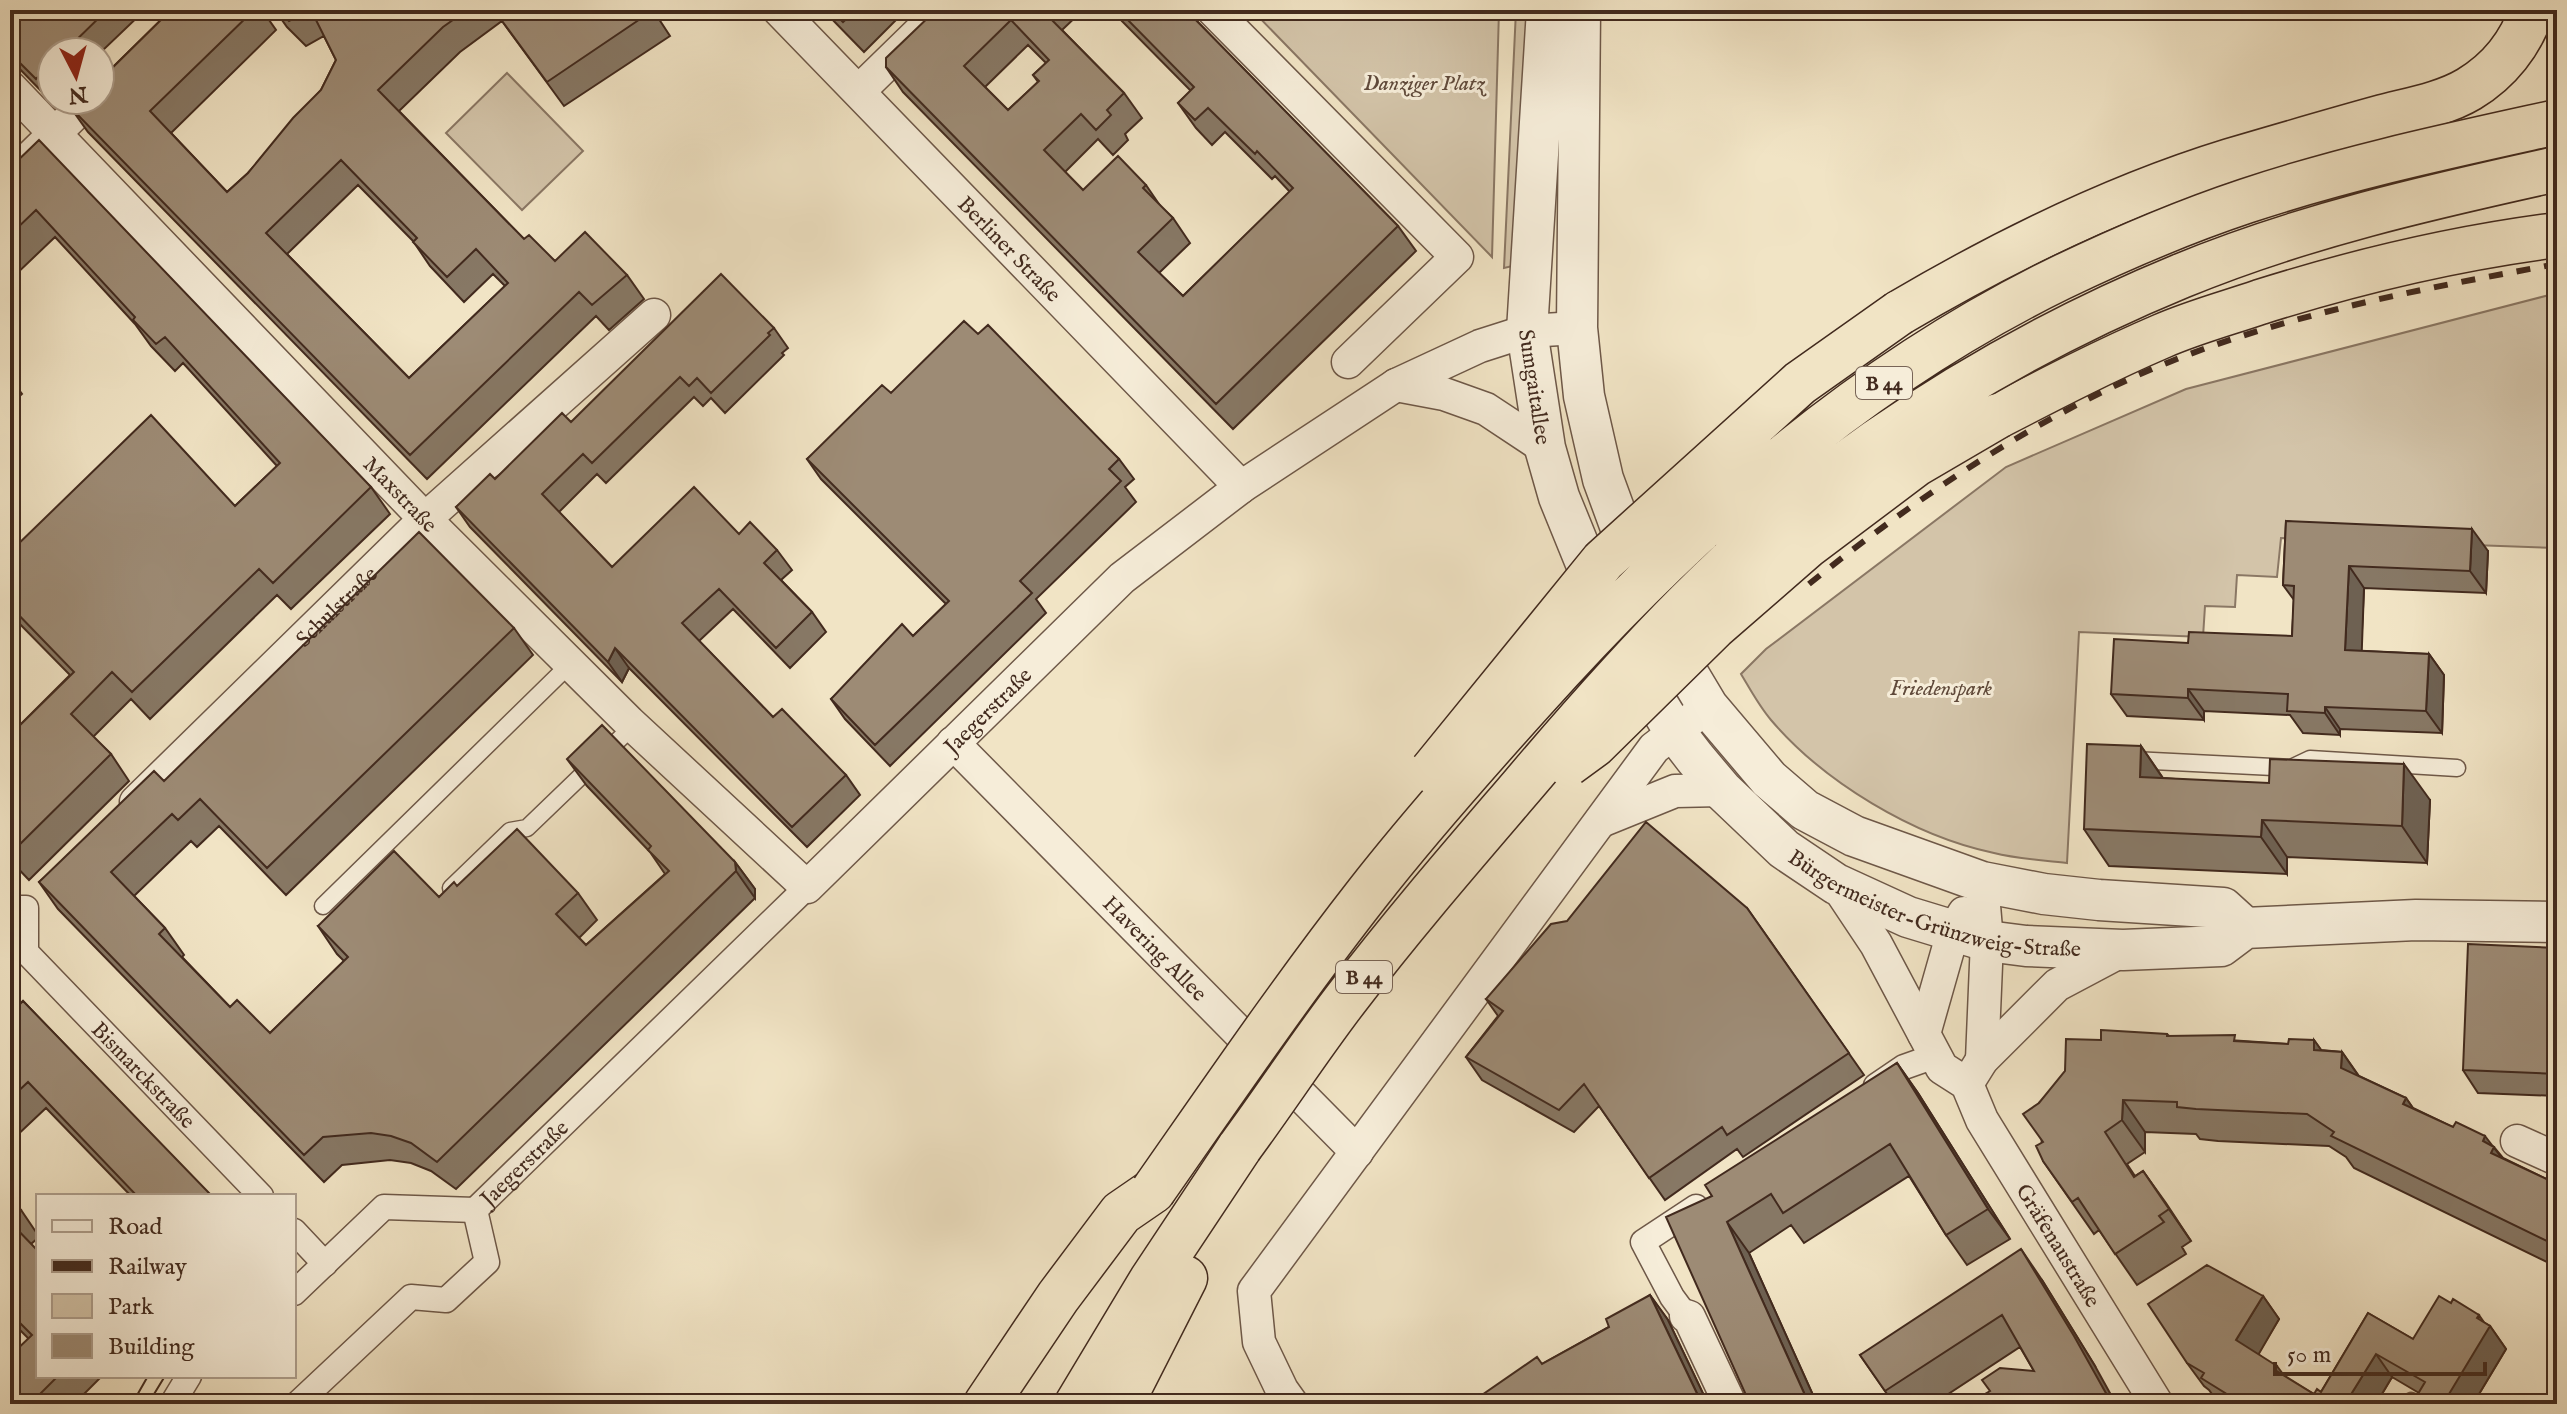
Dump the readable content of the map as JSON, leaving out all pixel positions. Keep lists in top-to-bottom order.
{
  "streets": {
    "highway": ["B 44"],
    "street": [
      "Berliner Straße",
      "Sumgaitallee",
      "Maxstraße",
      "Schulstraße",
      "Jaegerstraße",
      "Bürgermeister-Grünzweig-Straße",
      "Havering Allee",
      "Bismarckstraße",
      "Gräfenaustraße"
    ]
  },
  "crossings": [
    ["Berliner Straße", "Jaegerstraße"],
    ["Sumgaitallee", "Jaegerstraße"],
    ["Sumgaitallee", "Bürgermeister-Grünzweig-Straße"],
    ["Maxstraße", "Schulstraße"],
    ["Maxstraße", "Jaegerstraße"],
    ["Jaegerstraße", "Havering Allee"],
    ["Bürgermeister-Grünzweig-Straße", "Gräfenaustraße"]
  ],
  "parks": ["Danziger Platz", "Friedenspark"],
  "legend": [
    "Road",
    "Railway",
    "Park",
    "Building"
  ],
  "scale_bar": "50 m",
  "north": "bottom"
}
